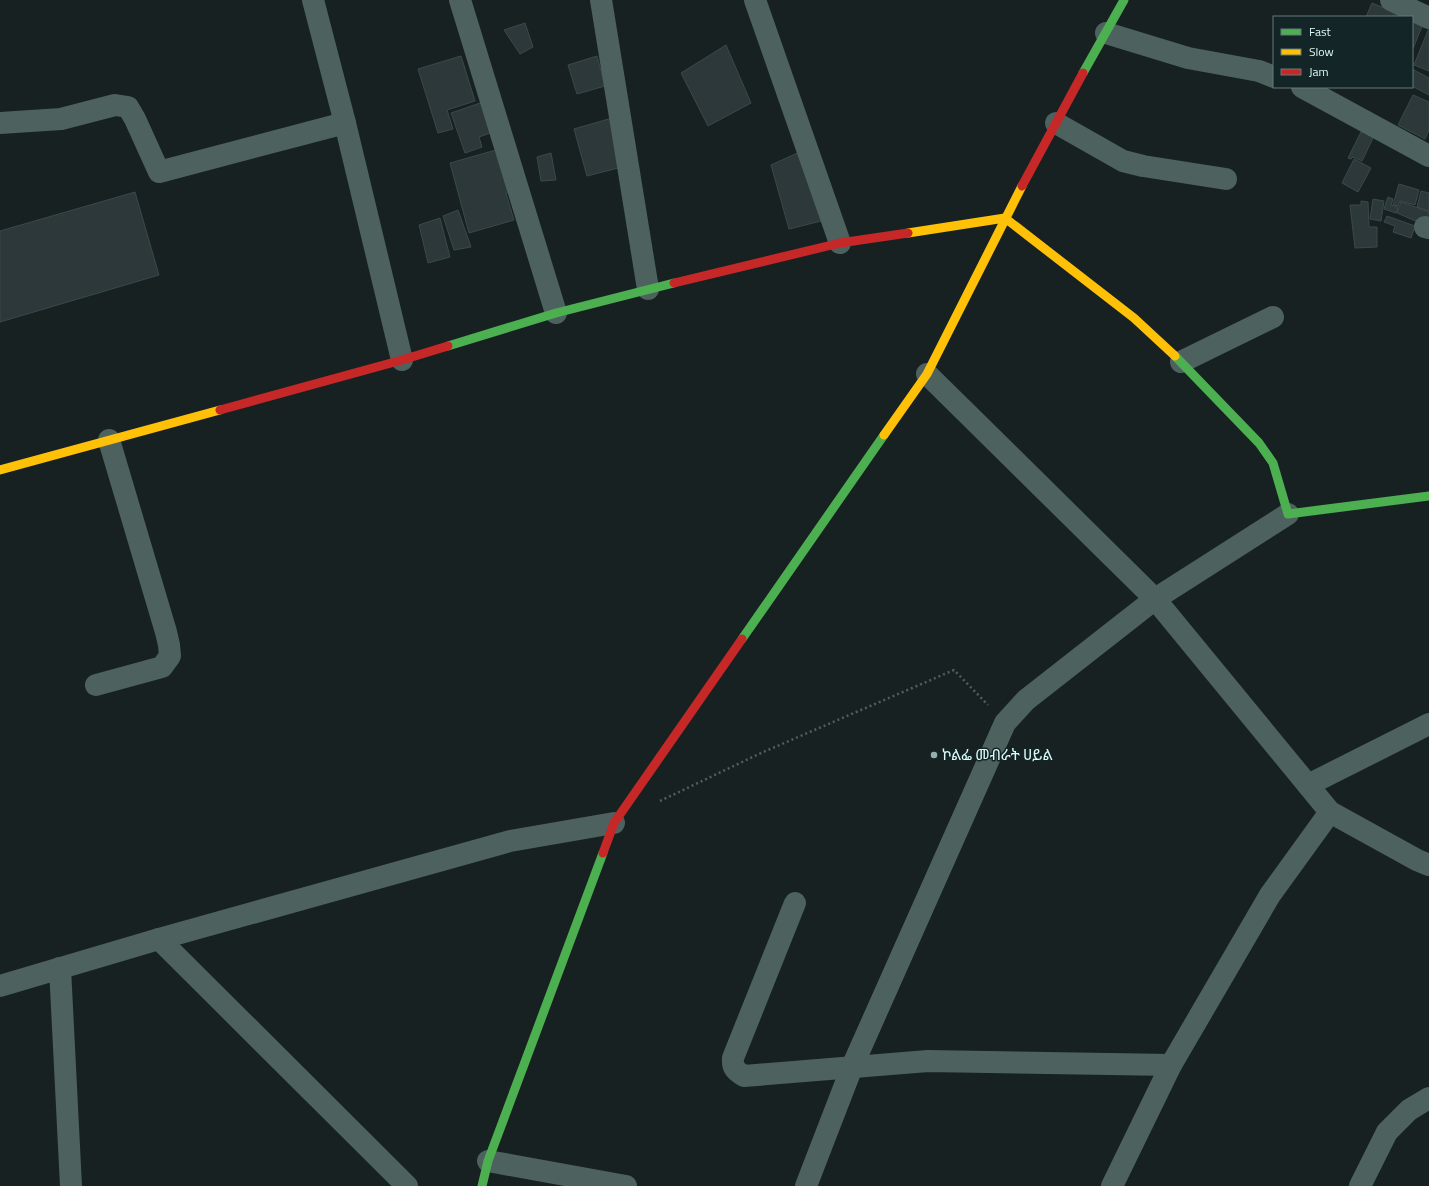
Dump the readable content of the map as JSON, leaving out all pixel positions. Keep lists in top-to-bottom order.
{
  "places": ["ኮልፌ መብራት ሀይል"],
  "legend": ["Fast", "Slow", "Jam"]
}
